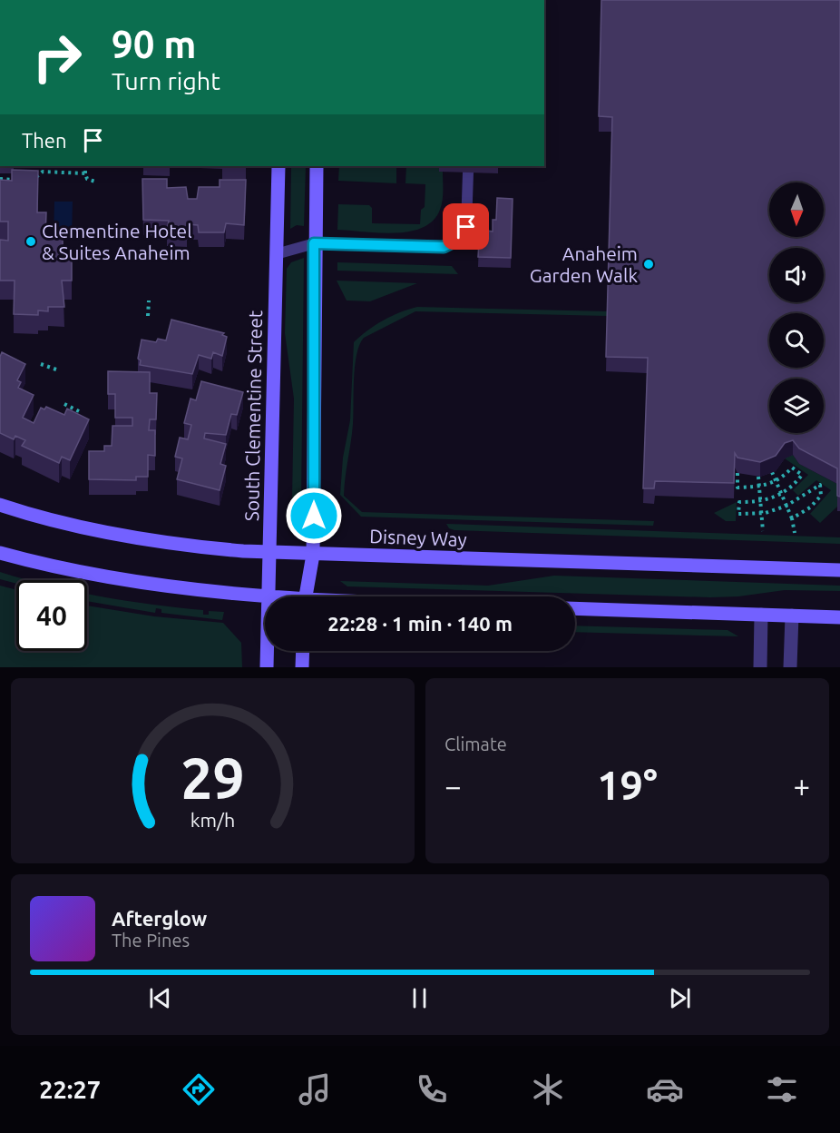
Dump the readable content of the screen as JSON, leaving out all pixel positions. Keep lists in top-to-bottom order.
{
  "streets": {
    "main road": ["South Clementine Street", "Disney Way"]
  },
  "crossings": [
    ["South Clementine Street", "Disney Way"]
  ],
  "places": ["Clementine Hotel & Suites Anaheim", "Anaheim Garden Walk"],
  "north": "bottom",
  "page": {
    "turn": ["90 m", "Turn right"],
    "then": "Then",
    "limit": "40",
    "trip": "22:28 · 1 min · 140 m",
    "tile": "Climate",
    "heat": ["−", "19°", "+"],
    "song": ["Afterglow", "The Pines"],
    "tabs": "22:27",
    "gauge": ["29", "km/h"]
  }
}
